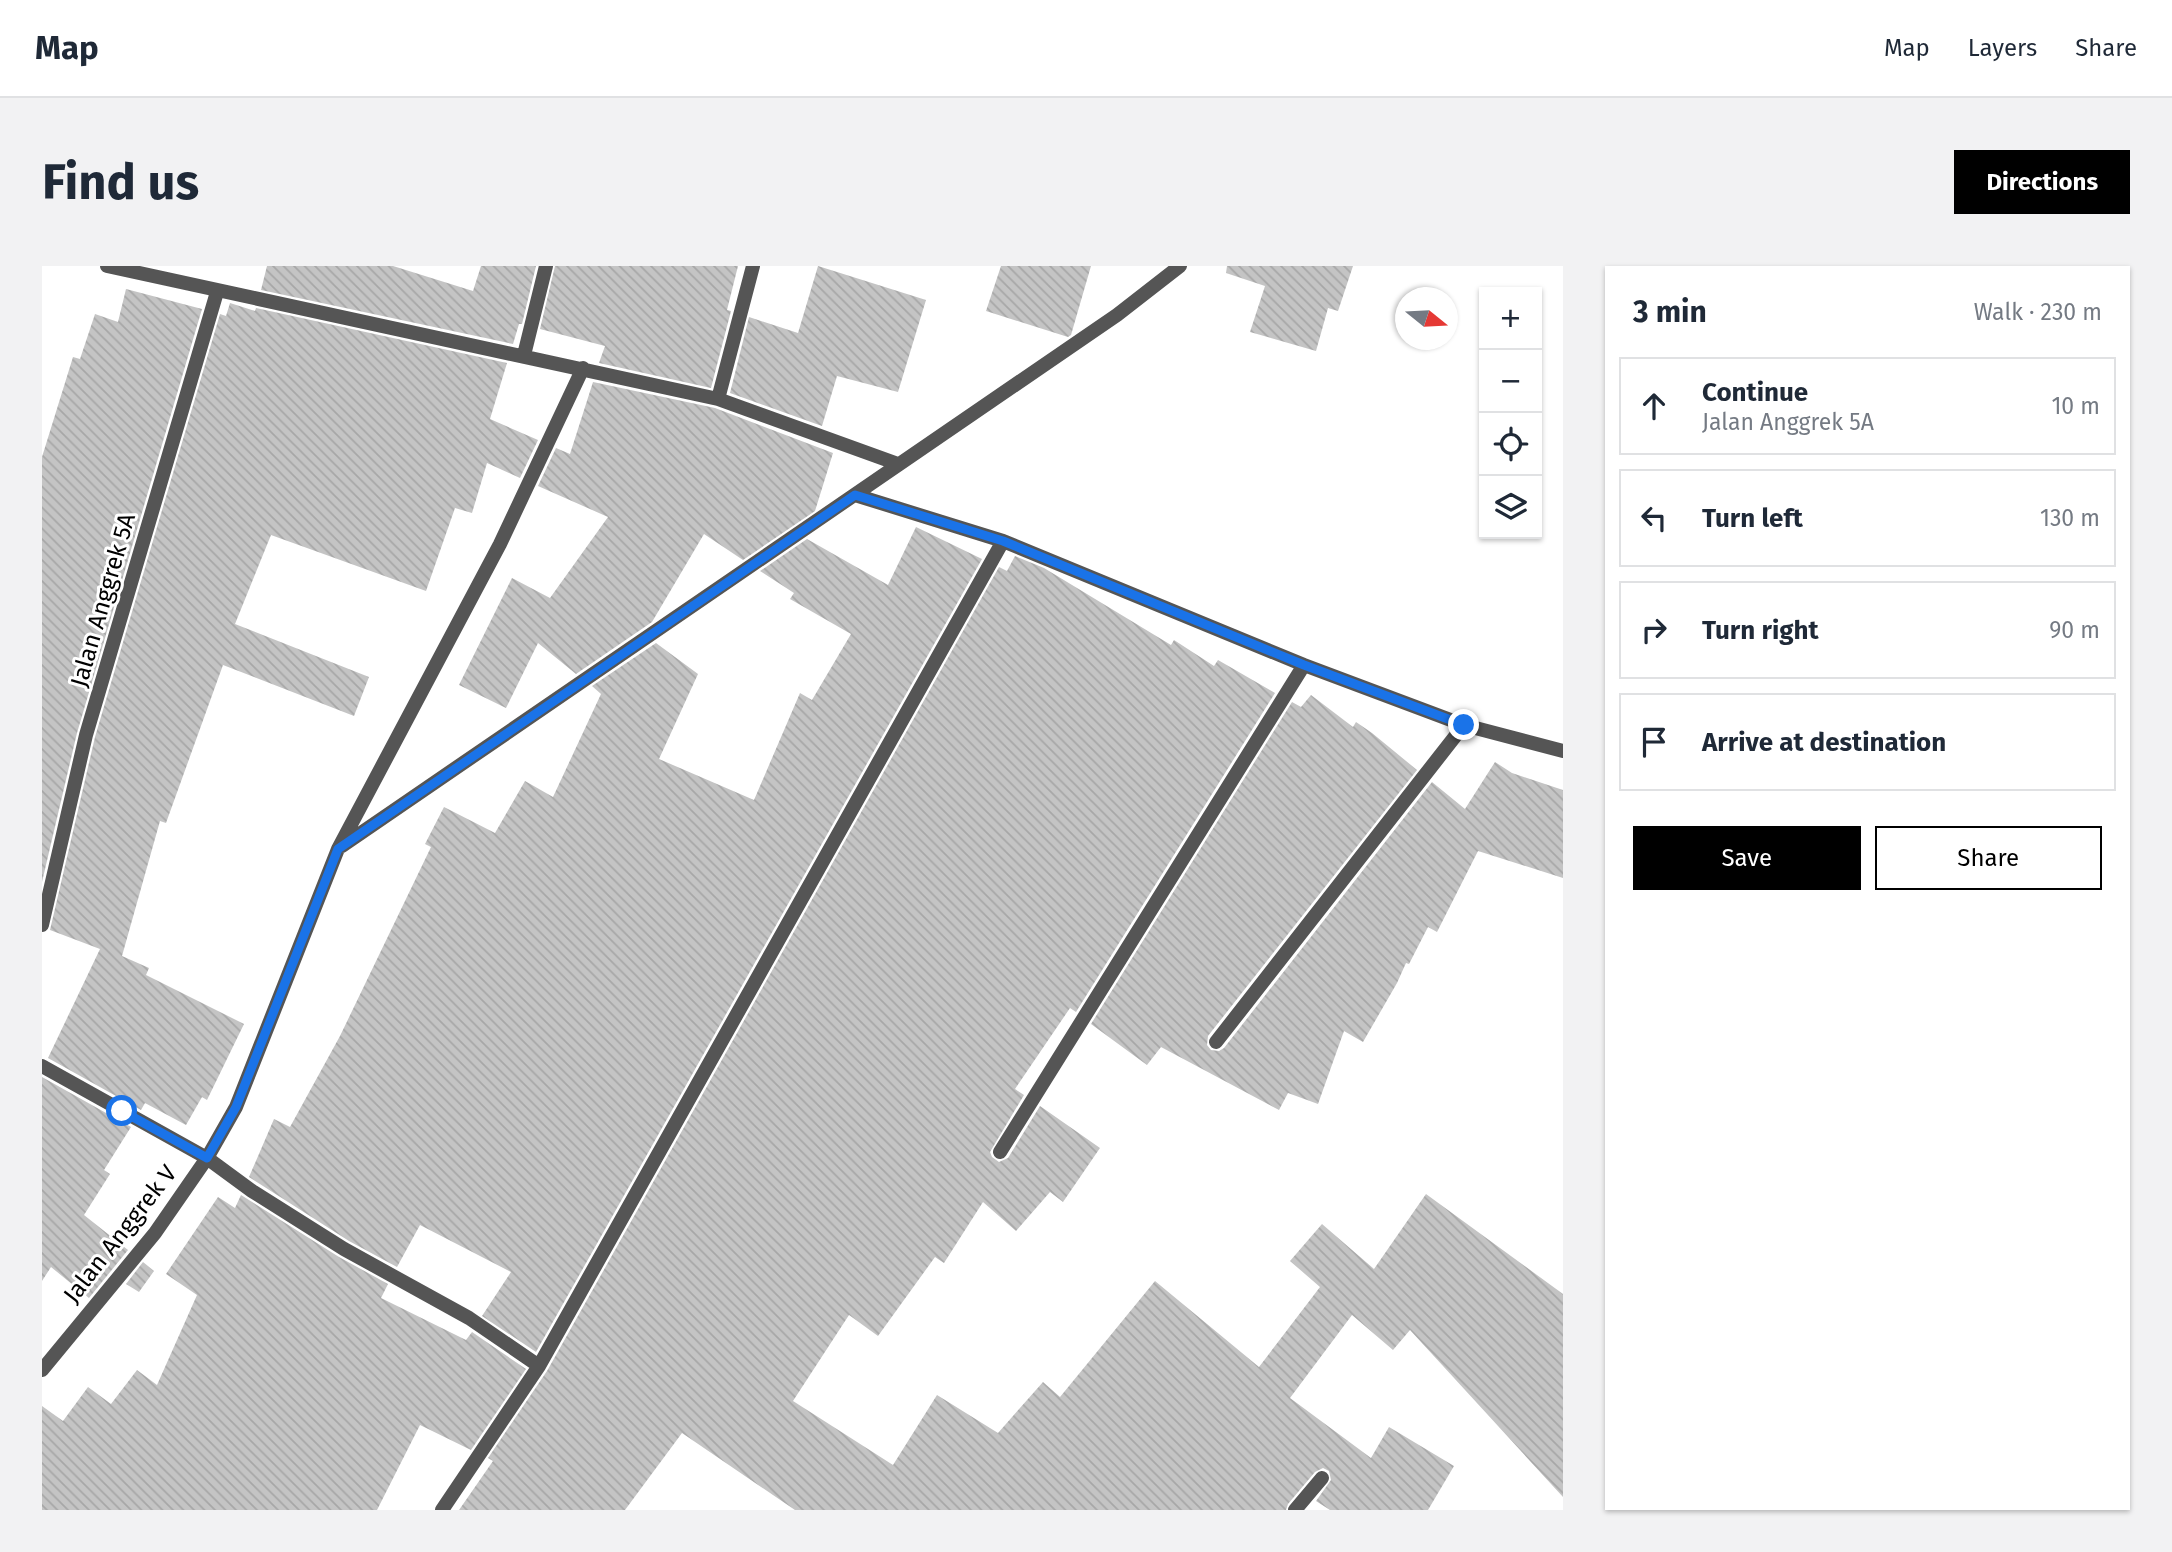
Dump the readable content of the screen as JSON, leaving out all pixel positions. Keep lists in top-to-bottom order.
{
  "streets": {
    "street": ["Jalan Anggrek 5A", "Jalan Anggrek V"]
  },
  "north": "right",
  "page": {
    "header": "Map",
    "nav": ["Map", "Layers", "Share"],
    "buttons": [
      "Directions",
      ["Save", "Share"]
    ],
    "title": "Find us",
    "heading": ["3 min", "Walk · 230 m"],
    "map_buttons": ["+", "−"],
    "list": [
      ["Continue", "Jalan Anggrek 5A", "10 m"],
      ["Turn left", "130 m"],
      ["Turn right", "90 m"],
      "Arrive at destination"
    ]
  }
}
